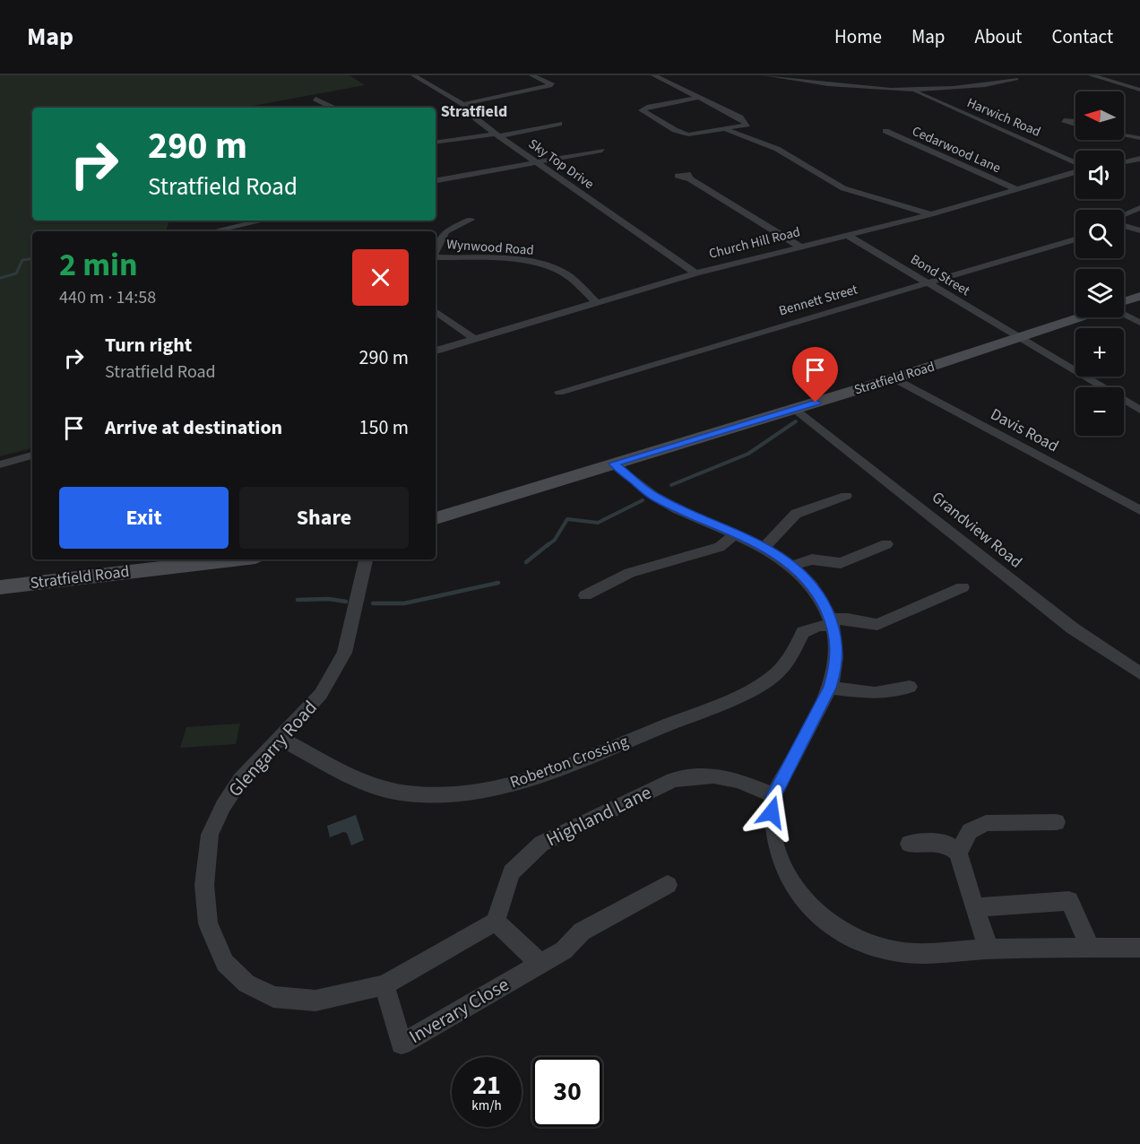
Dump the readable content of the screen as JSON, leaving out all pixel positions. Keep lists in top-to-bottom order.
{
  "streets": {
    "main road": ["Stratfield Road"],
    "street": [
      "Harwich Road",
      "Cedarwood Lane",
      "Sky Top Drive",
      "Church Hill Road",
      "Wynwood Road",
      "Bond Street",
      "Bennett Street",
      "Davis Road",
      "Grandview Road",
      "Glengarry Road",
      "Roberton Crossing",
      "Highland Lane",
      "Inverary Close"
    ]
  },
  "crossings": [
    ["Cedarwood Lane", "Church Hill Road"],
    ["Sky Top Drive", "Church Hill Road"],
    ["Church Hill Road", "Wynwood Road"],
    ["Church Hill Road", "Bond Street"],
    ["Bond Street", "Bennett Street"],
    ["Bond Street", "Stratfield Road"],
    ["Stratfield Road", "Davis Road"],
    ["Stratfield Road", "Grandview Road"],
    ["Glengarry Road", "Roberton Crossing"],
    ["Glengarry Road", "Inverary Close"]
  ],
  "districts": ["Stratfield"],
  "north": "left",
  "page": {
    "header": "Map",
    "nav": [
      "Home",
      "Map",
      "About",
      "Contact"
    ],
    "map_buttons": ["+", "−"],
    "turn": ["290 m", "Stratfield Road"],
    "heading": ["2 min", "440 m · 14:58"],
    "list": [
      {
        "name": "Turn right",
        "note": "Stratfield Road",
        "value": "290 m"
      },
      {
        "name": "Arrive at destination",
        "value": "150 m"
      }
    ],
    "buttons": ["Exit", "Share"],
    "speed": "21 km/h",
    "limit": "30"
  }
}
